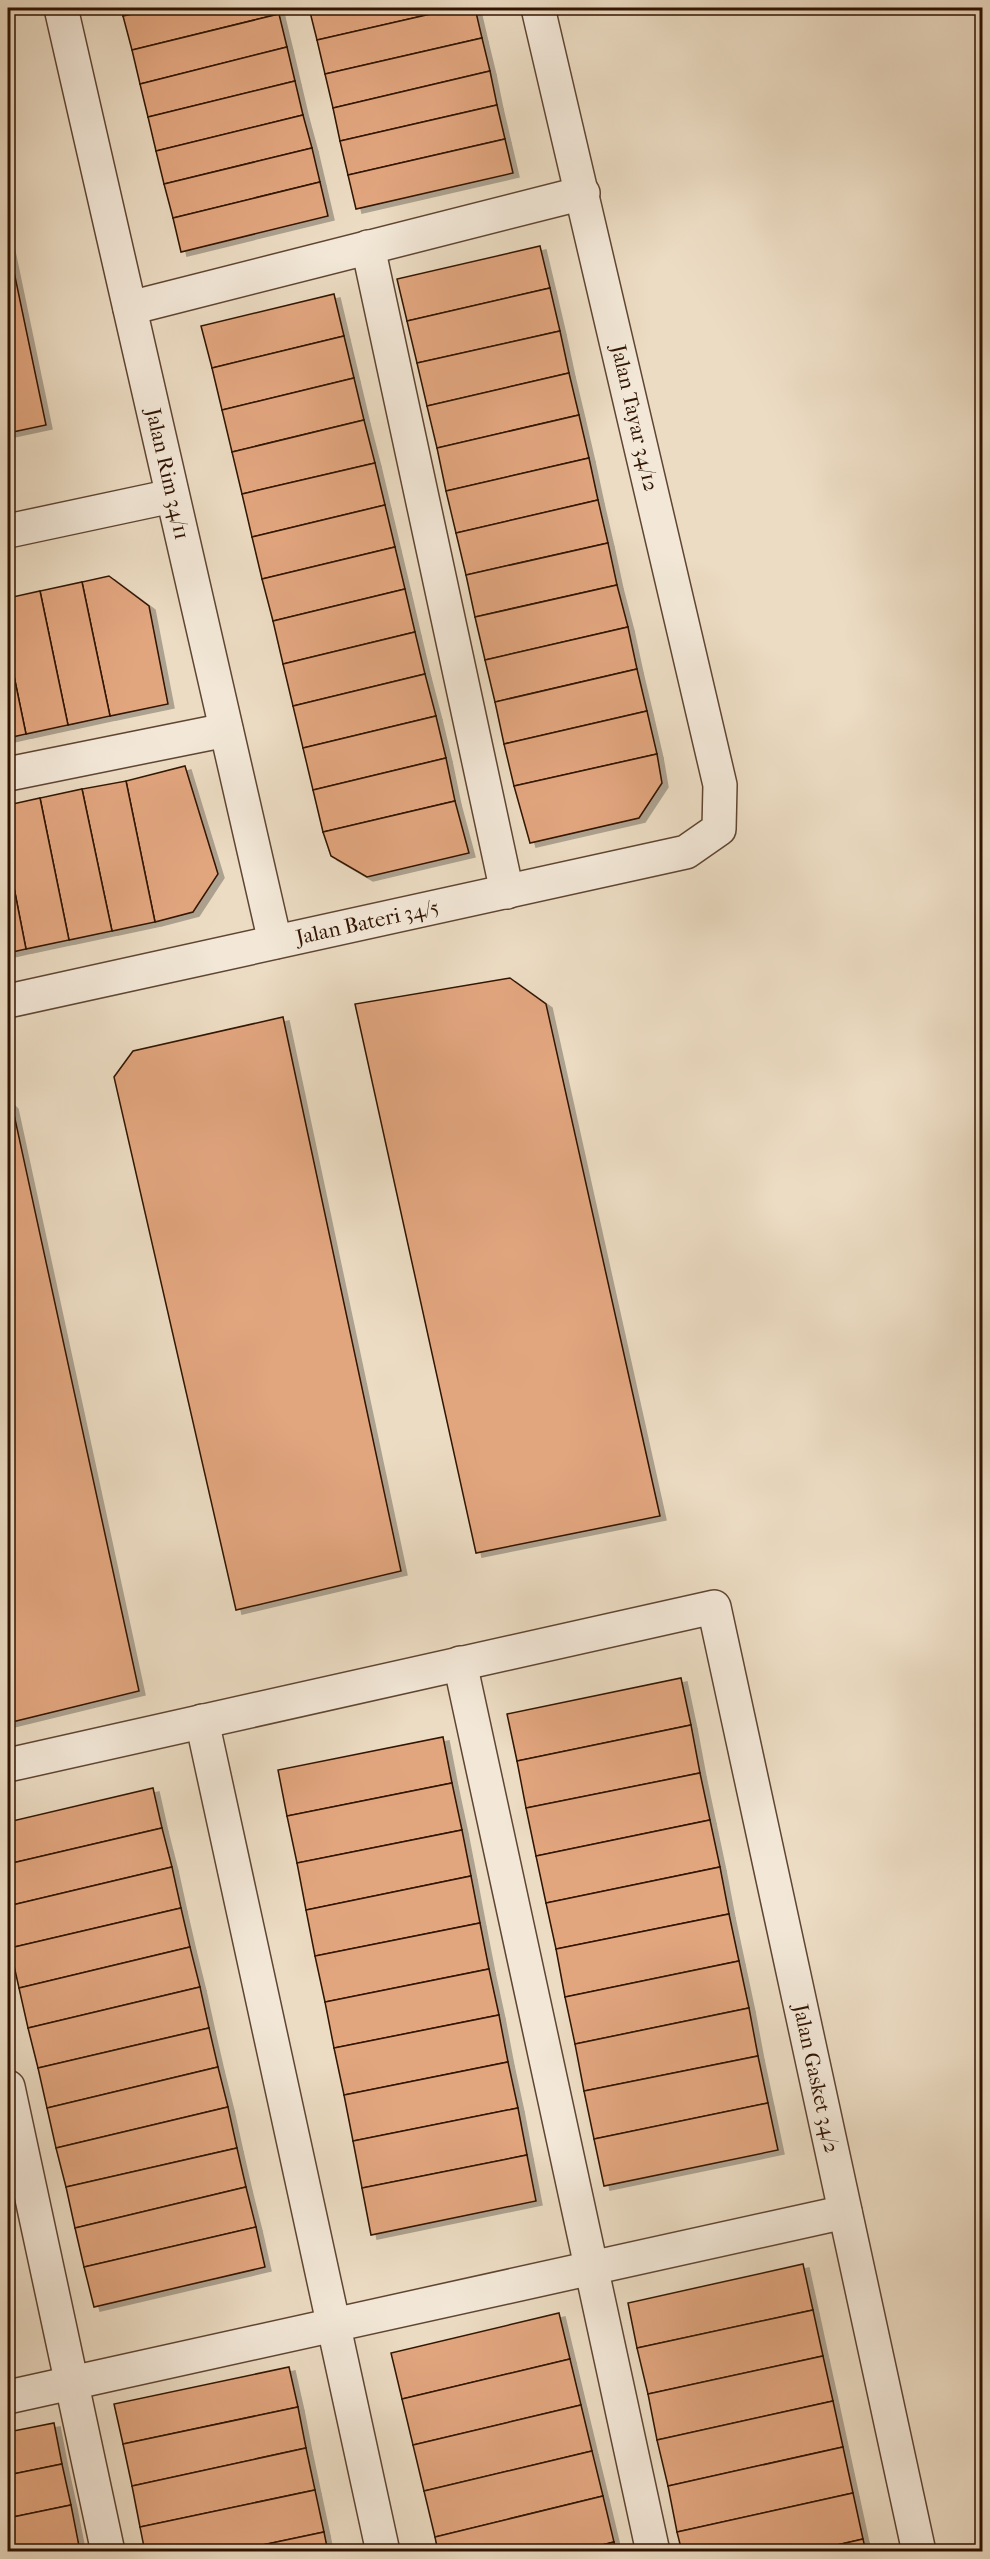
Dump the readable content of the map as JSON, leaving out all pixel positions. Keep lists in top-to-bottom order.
{
  "streets": {
    "street": [
      "Jalan Tayar 34/12",
      "Jalan Rim 34/11",
      "Jalan Bateri 34/5",
      "Jalan Gasket 34/2"
    ]
  },
  "crossings": [
    ["Jalan Tayar 34/12", "Jalan Bateri 34/5"],
    ["Jalan Rim 34/11", "Jalan Bateri 34/5"]
  ]
}
